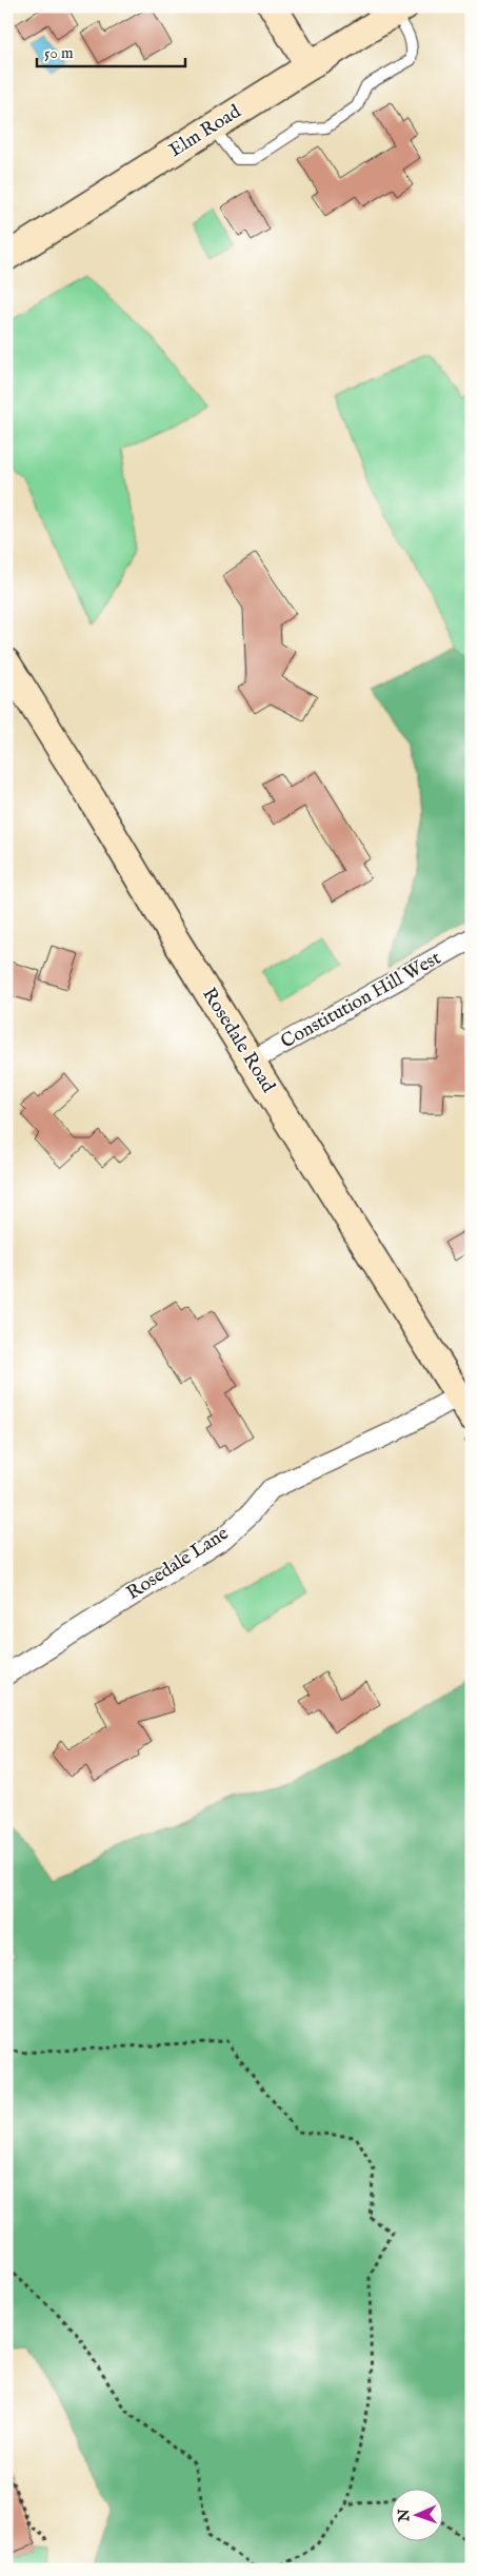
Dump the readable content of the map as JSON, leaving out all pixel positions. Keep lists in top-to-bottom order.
{
  "streets": {
    "street": [
      "Elm Road",
      "Constitution Hill West",
      "Rosedale Road",
      "Rosedale Lane"
    ]
  },
  "crossings": [
    ["Constitution Hill West", "Rosedale Road"],
    ["Rosedale Road", "Rosedale Lane"]
  ],
  "scale_bar": "50 m",
  "north": "left"
}
